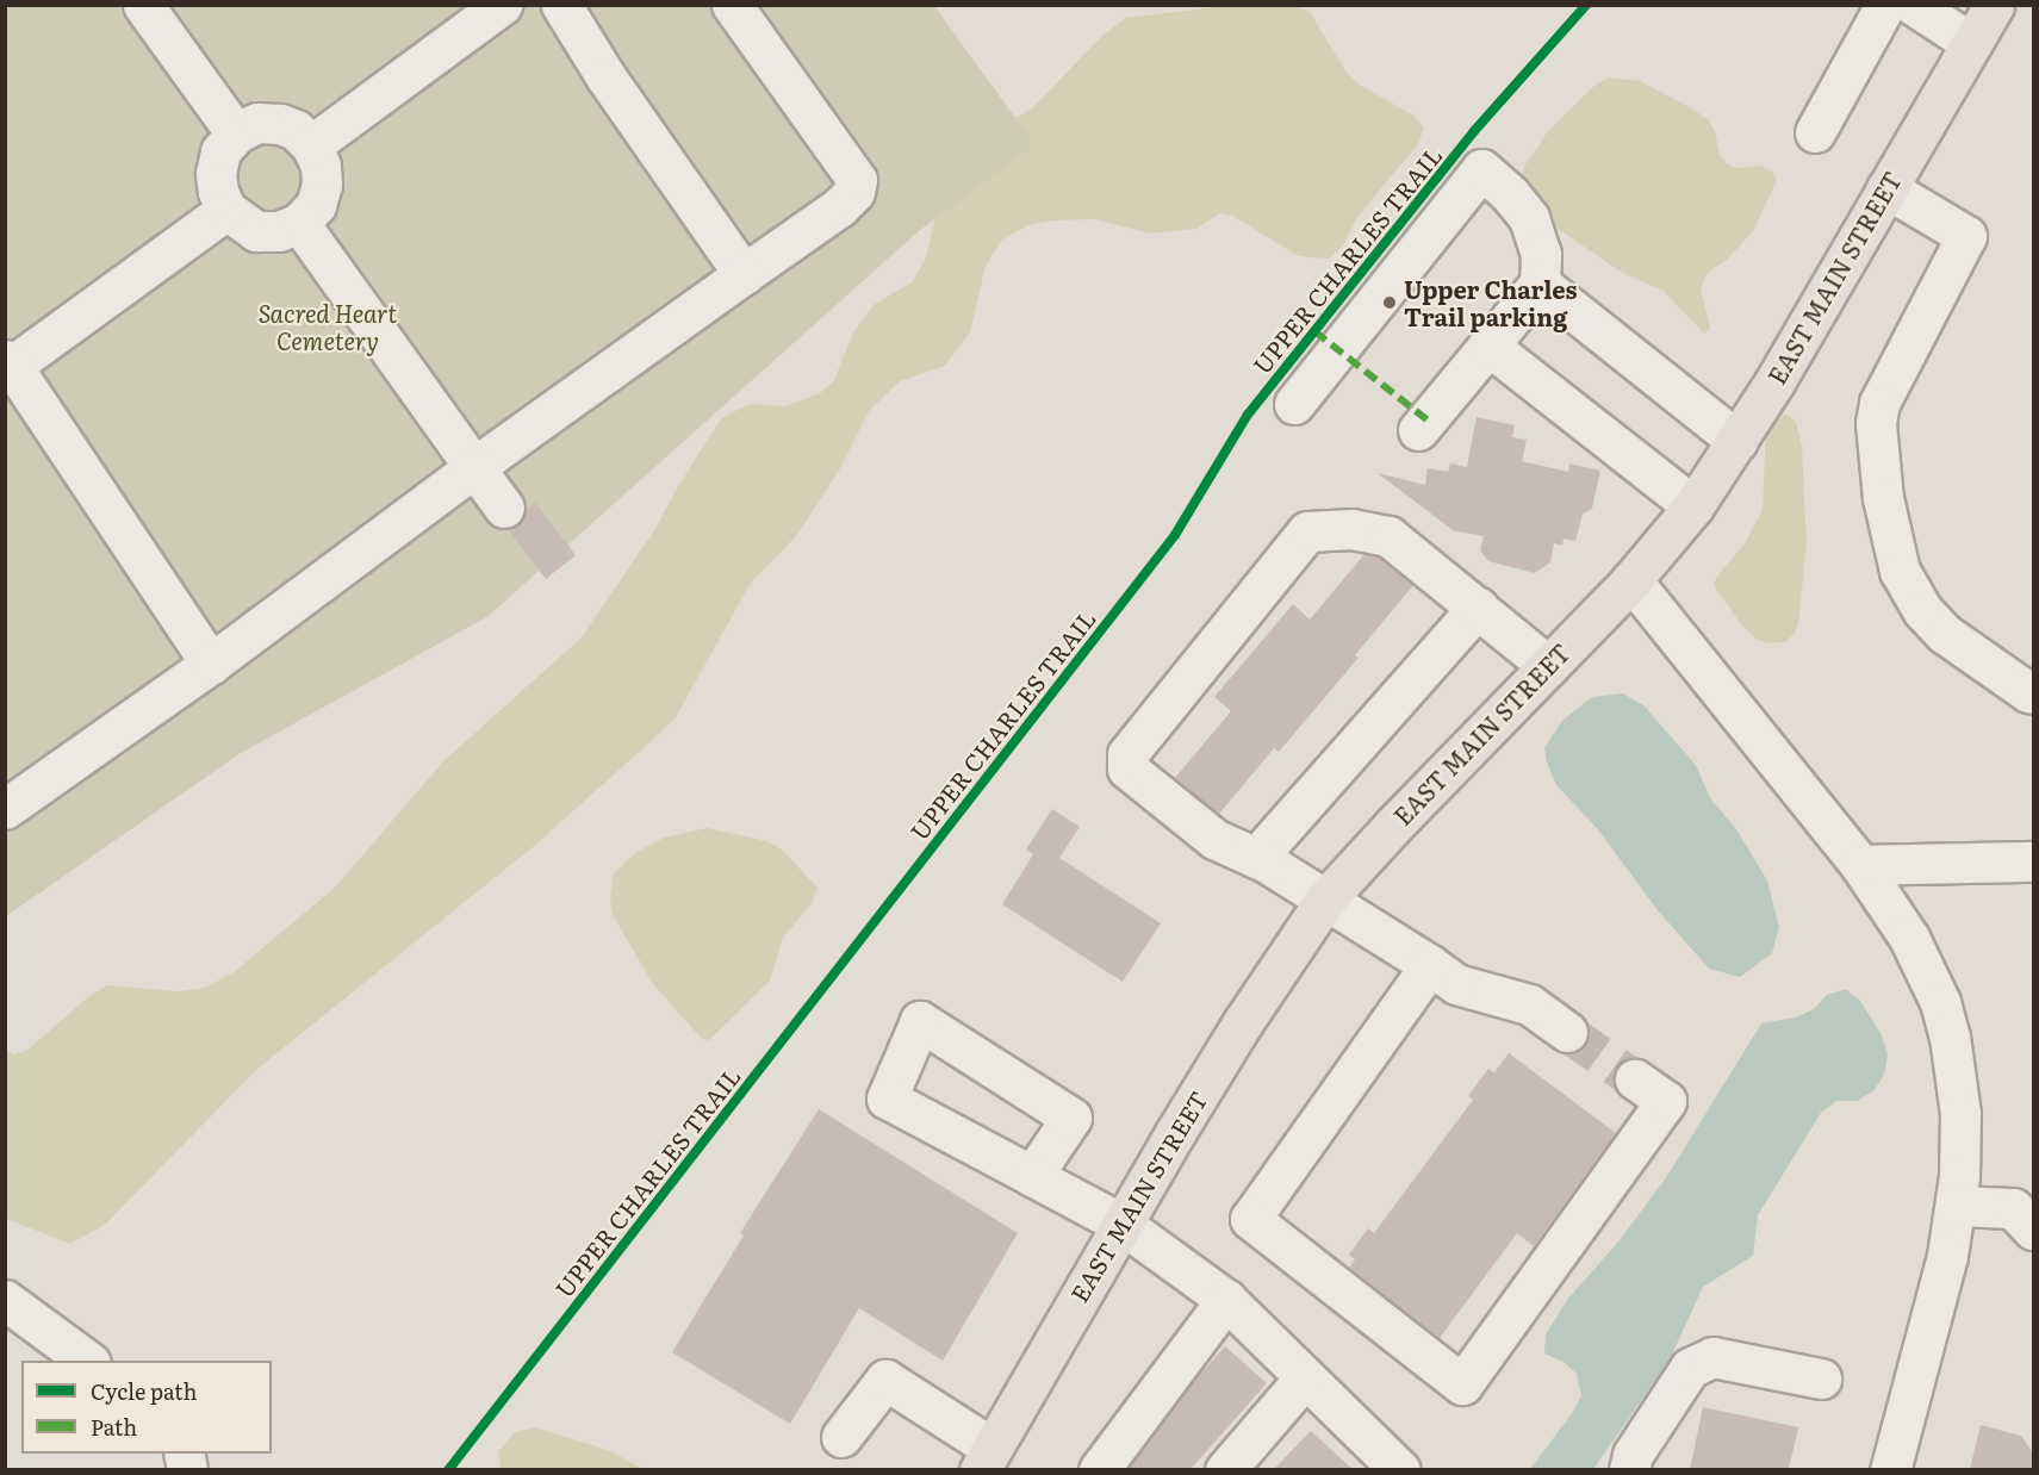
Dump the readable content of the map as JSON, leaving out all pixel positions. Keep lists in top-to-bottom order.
{
  "streets": {
    "main road": ["EAST MAIN STREET"],
    "cycle path": ["UPPER CHARLES TRAIL"]
  },
  "parks": ["Sacred Heart Cemetery"],
  "places": ["Upper Charles Trail parking"],
  "legend": ["Cycle path", "Path"]
}
